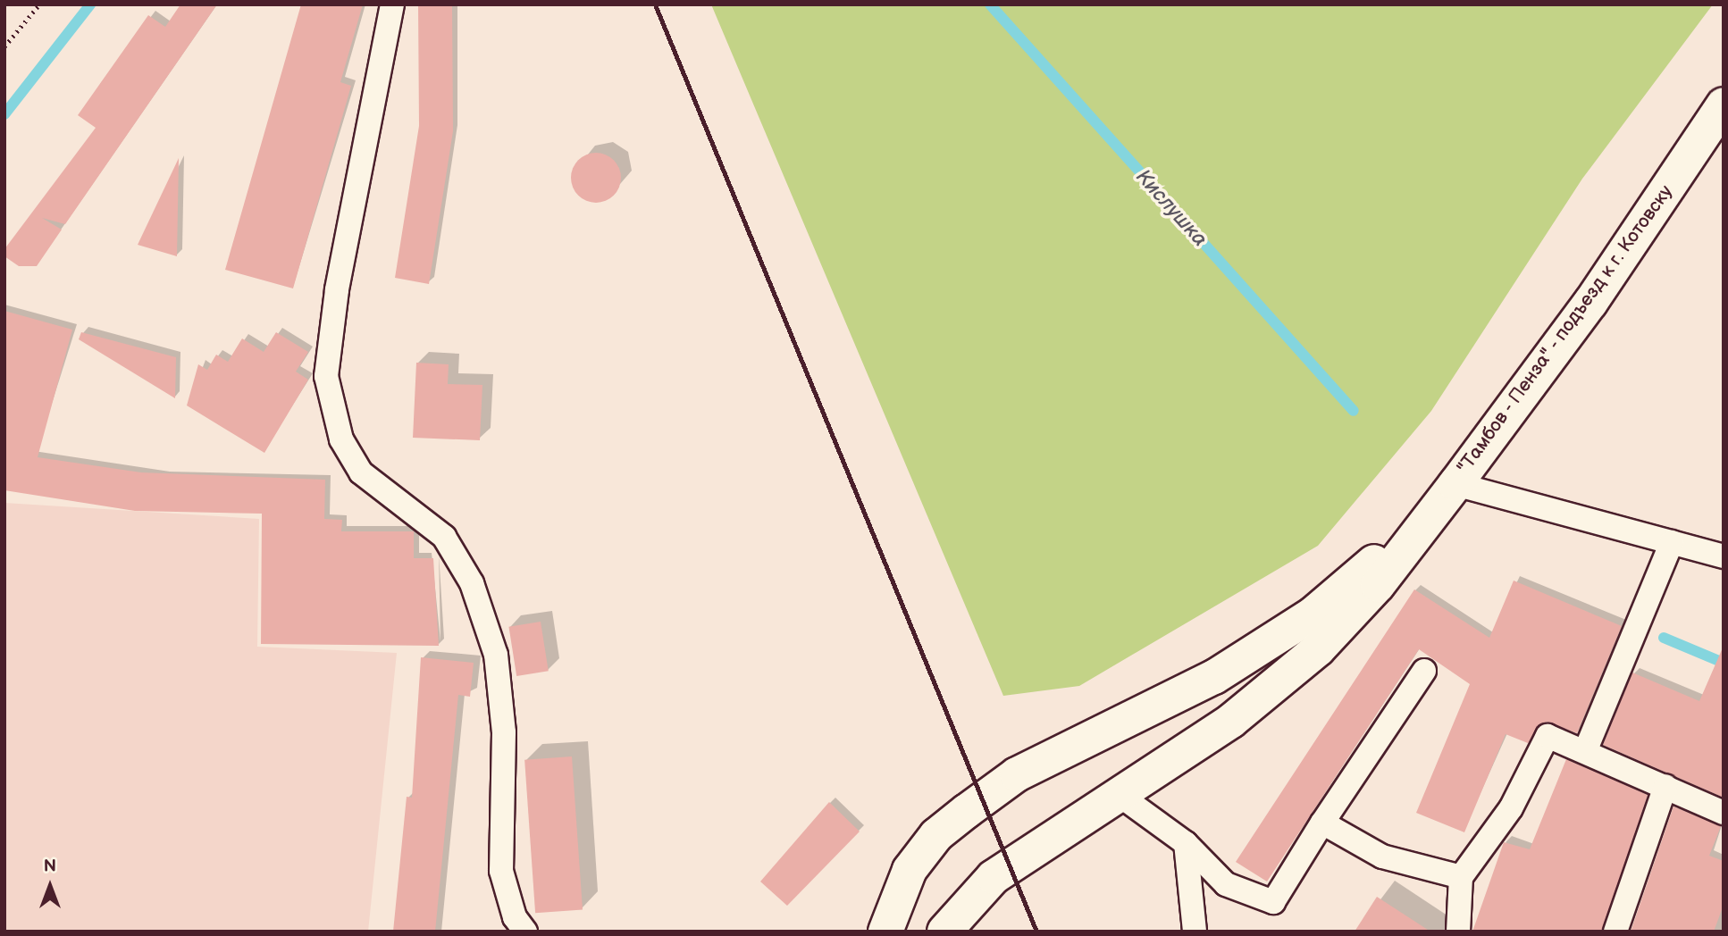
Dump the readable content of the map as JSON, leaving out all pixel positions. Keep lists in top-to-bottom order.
{
  "streets": {
    "main road": ["\"Тамбов - Пенза\" - подъезд к г. Котовску"]
  },
  "water": ["Кислушка"],
  "north": "top"
}
